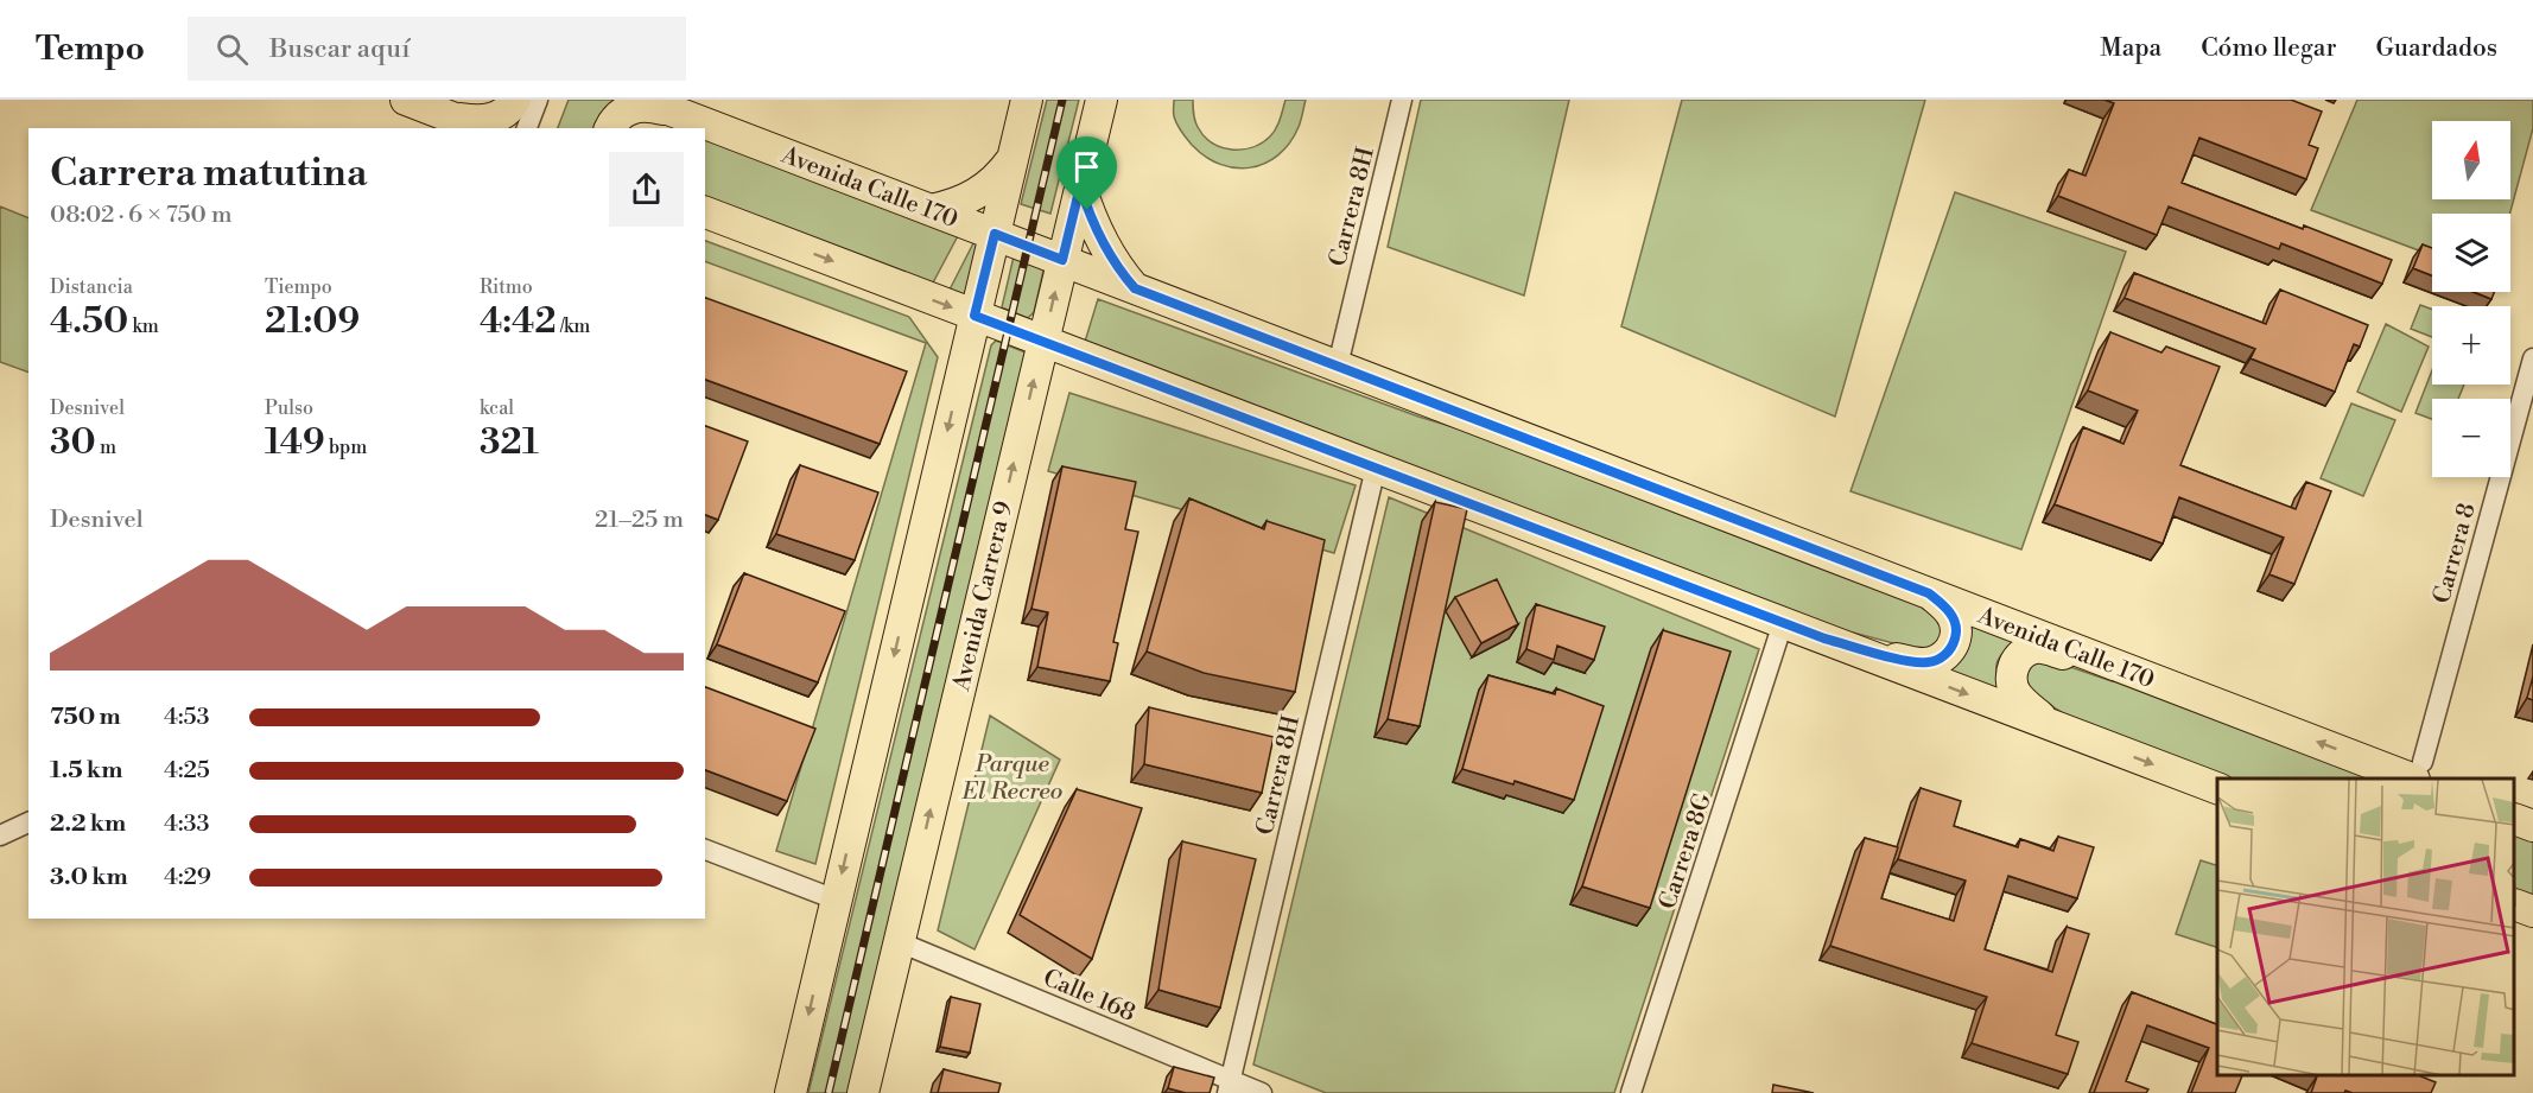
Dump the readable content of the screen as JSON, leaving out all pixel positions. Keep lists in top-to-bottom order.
{
  "streets": {
    "main road": ["Avenida Calle 170", "Avenida Carrera 9"],
    "street": [
      "Carrera 8H",
      "Carrera 8",
      "Carrera 8G",
      "Calle 168"
    ]
  },
  "crossings": [
    ["Avenida Calle 170", "Carrera 8H"],
    ["Avenida Calle 170", "Carrera 8"],
    ["Avenida Calle 170", "Avenida Carrera 9"],
    ["Carrera 8H", "Calle 168"],
    ["Avenida Carrera 9", "Calle 168"]
  ],
  "parks": ["Parque El Recreo"],
  "north": "top",
  "page": {
    "header": "Tempo",
    "search": "Buscar aquí",
    "nav": ["Mapa", "Cómo llegar", "Guardados"],
    "map_buttons": ["+", "−"],
    "heading": ["Carrera matutina", "08:02 · 6 × 750 m"],
    "stats": [
      ["Distancia", "4.50 km"],
      ["Tiempo", "21:09"],
      ["Ritmo", "4:42 /km"],
      ["Desnivel", "30 m"],
      ["Pulso", "149 bpm"],
      ["kcal", "321"]
    ],
    "chart": ["Desnivel", "21–25 m"],
    "list": [
      {
        "name": "750 m",
        "note": "4:53"
      },
      {
        "name": "1.5 km",
        "note": "4:25"
      },
      {
        "name": "2.2 km",
        "note": "4:33"
      },
      {
        "name": "3.0 km",
        "note": "4:29"
      }
    ]
  }
}
